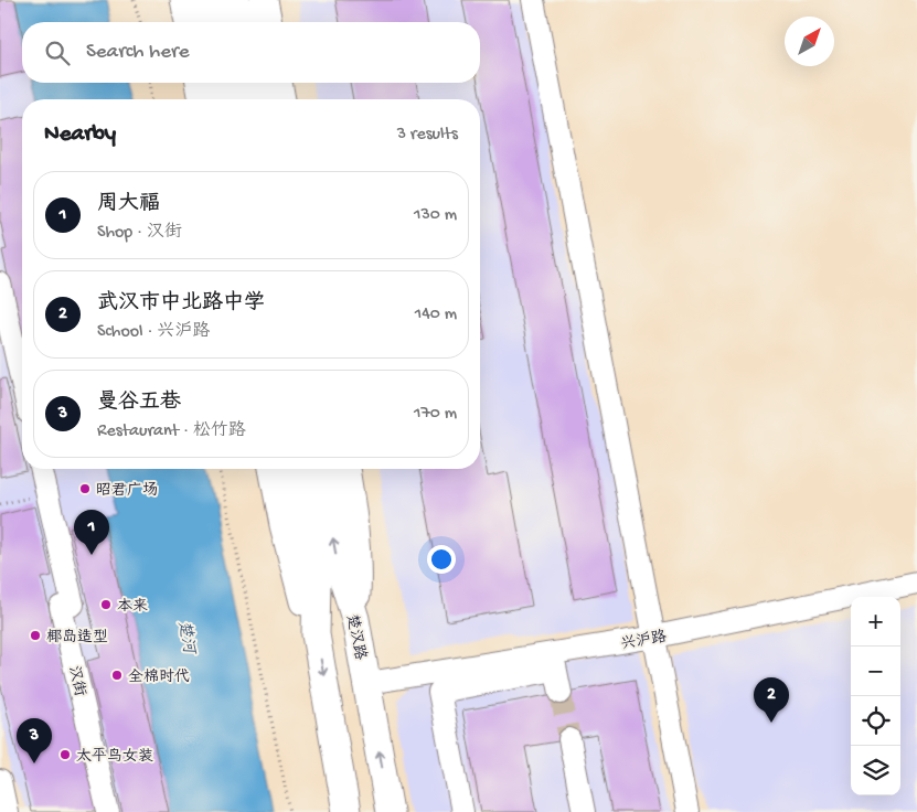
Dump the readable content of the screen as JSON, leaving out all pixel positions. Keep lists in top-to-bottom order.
{
  "streets": {
    "main road": ["楚汉路"],
    "street": ["兴沪路", "汉街"]
  },
  "crossings": [
    ["楚汉路", "兴沪路"]
  ],
  "water": ["楚河"],
  "places": [
    "昭君广场",
    "本来",
    "椰岛造型",
    "全棉时代",
    "太平鸟女装"
  ],
  "north": "top right",
  "page": {
    "search": "Search here",
    "heading": ["Nearby", "3 results"],
    "list": [
      {
        "mark": "1",
        "name": "周大福",
        "note": "Shop · 汉街",
        "value": "130 m"
      },
      {
        "mark": "2",
        "name": "武汉市中北路中学",
        "note": "School · 兴沪路",
        "value": "140 m"
      },
      {
        "mark": "3",
        "name": "曼谷五巷",
        "note": "Restaurant · 松竹路",
        "value": "170 m"
      }
    ],
    "pins": ["1", "2", "3"],
    "map_buttons": ["+", "−"]
  }
}
